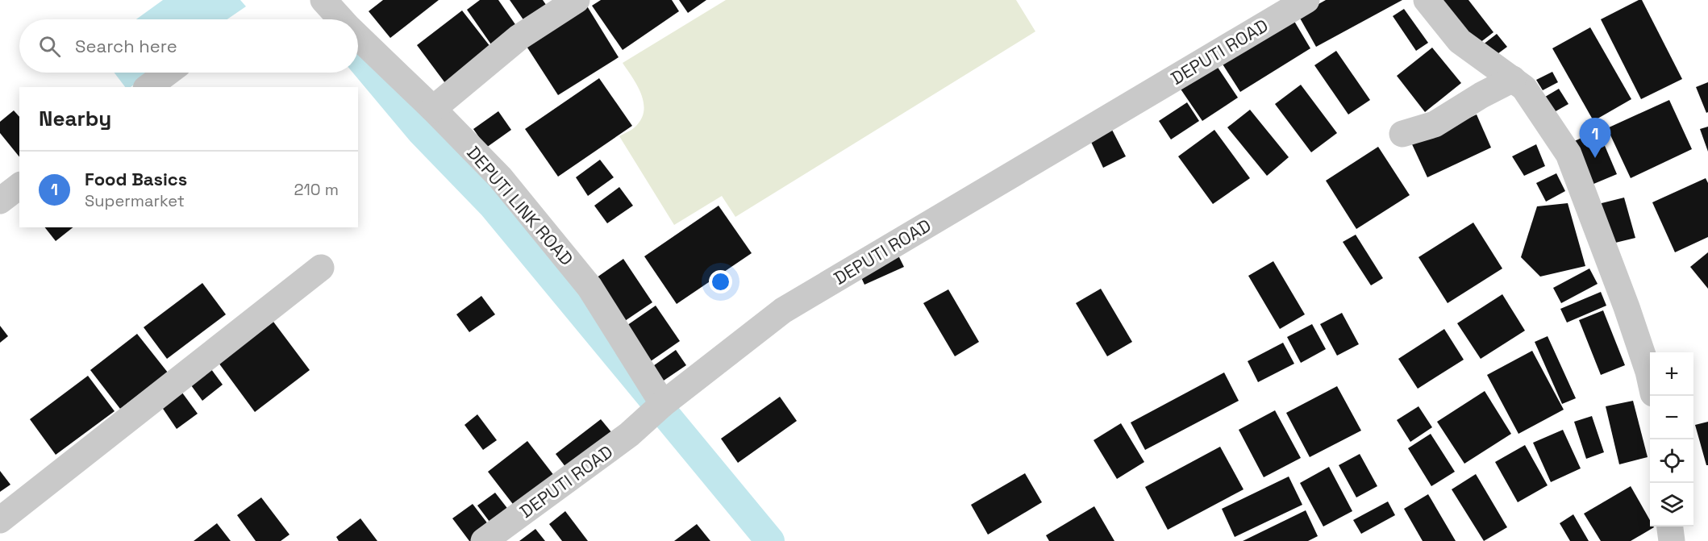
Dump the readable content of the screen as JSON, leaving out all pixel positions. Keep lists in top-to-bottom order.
{
  "streets": {
    "street": ["DEPUTI ROAD", "DEPUTI LINK ROAD"]
  },
  "crossings": [
    ["DEPUTI ROAD", "DEPUTI LINK ROAD"]
  ],
  "page": {
    "search": "Search here",
    "heading": "Nearby",
    "pins": "1",
    "list": [
      {
        "mark": "1",
        "name": "Food Basics",
        "note": "Supermarket",
        "value": "210 m"
      }
    ],
    "map_buttons": ["+", "−"]
  }
}
